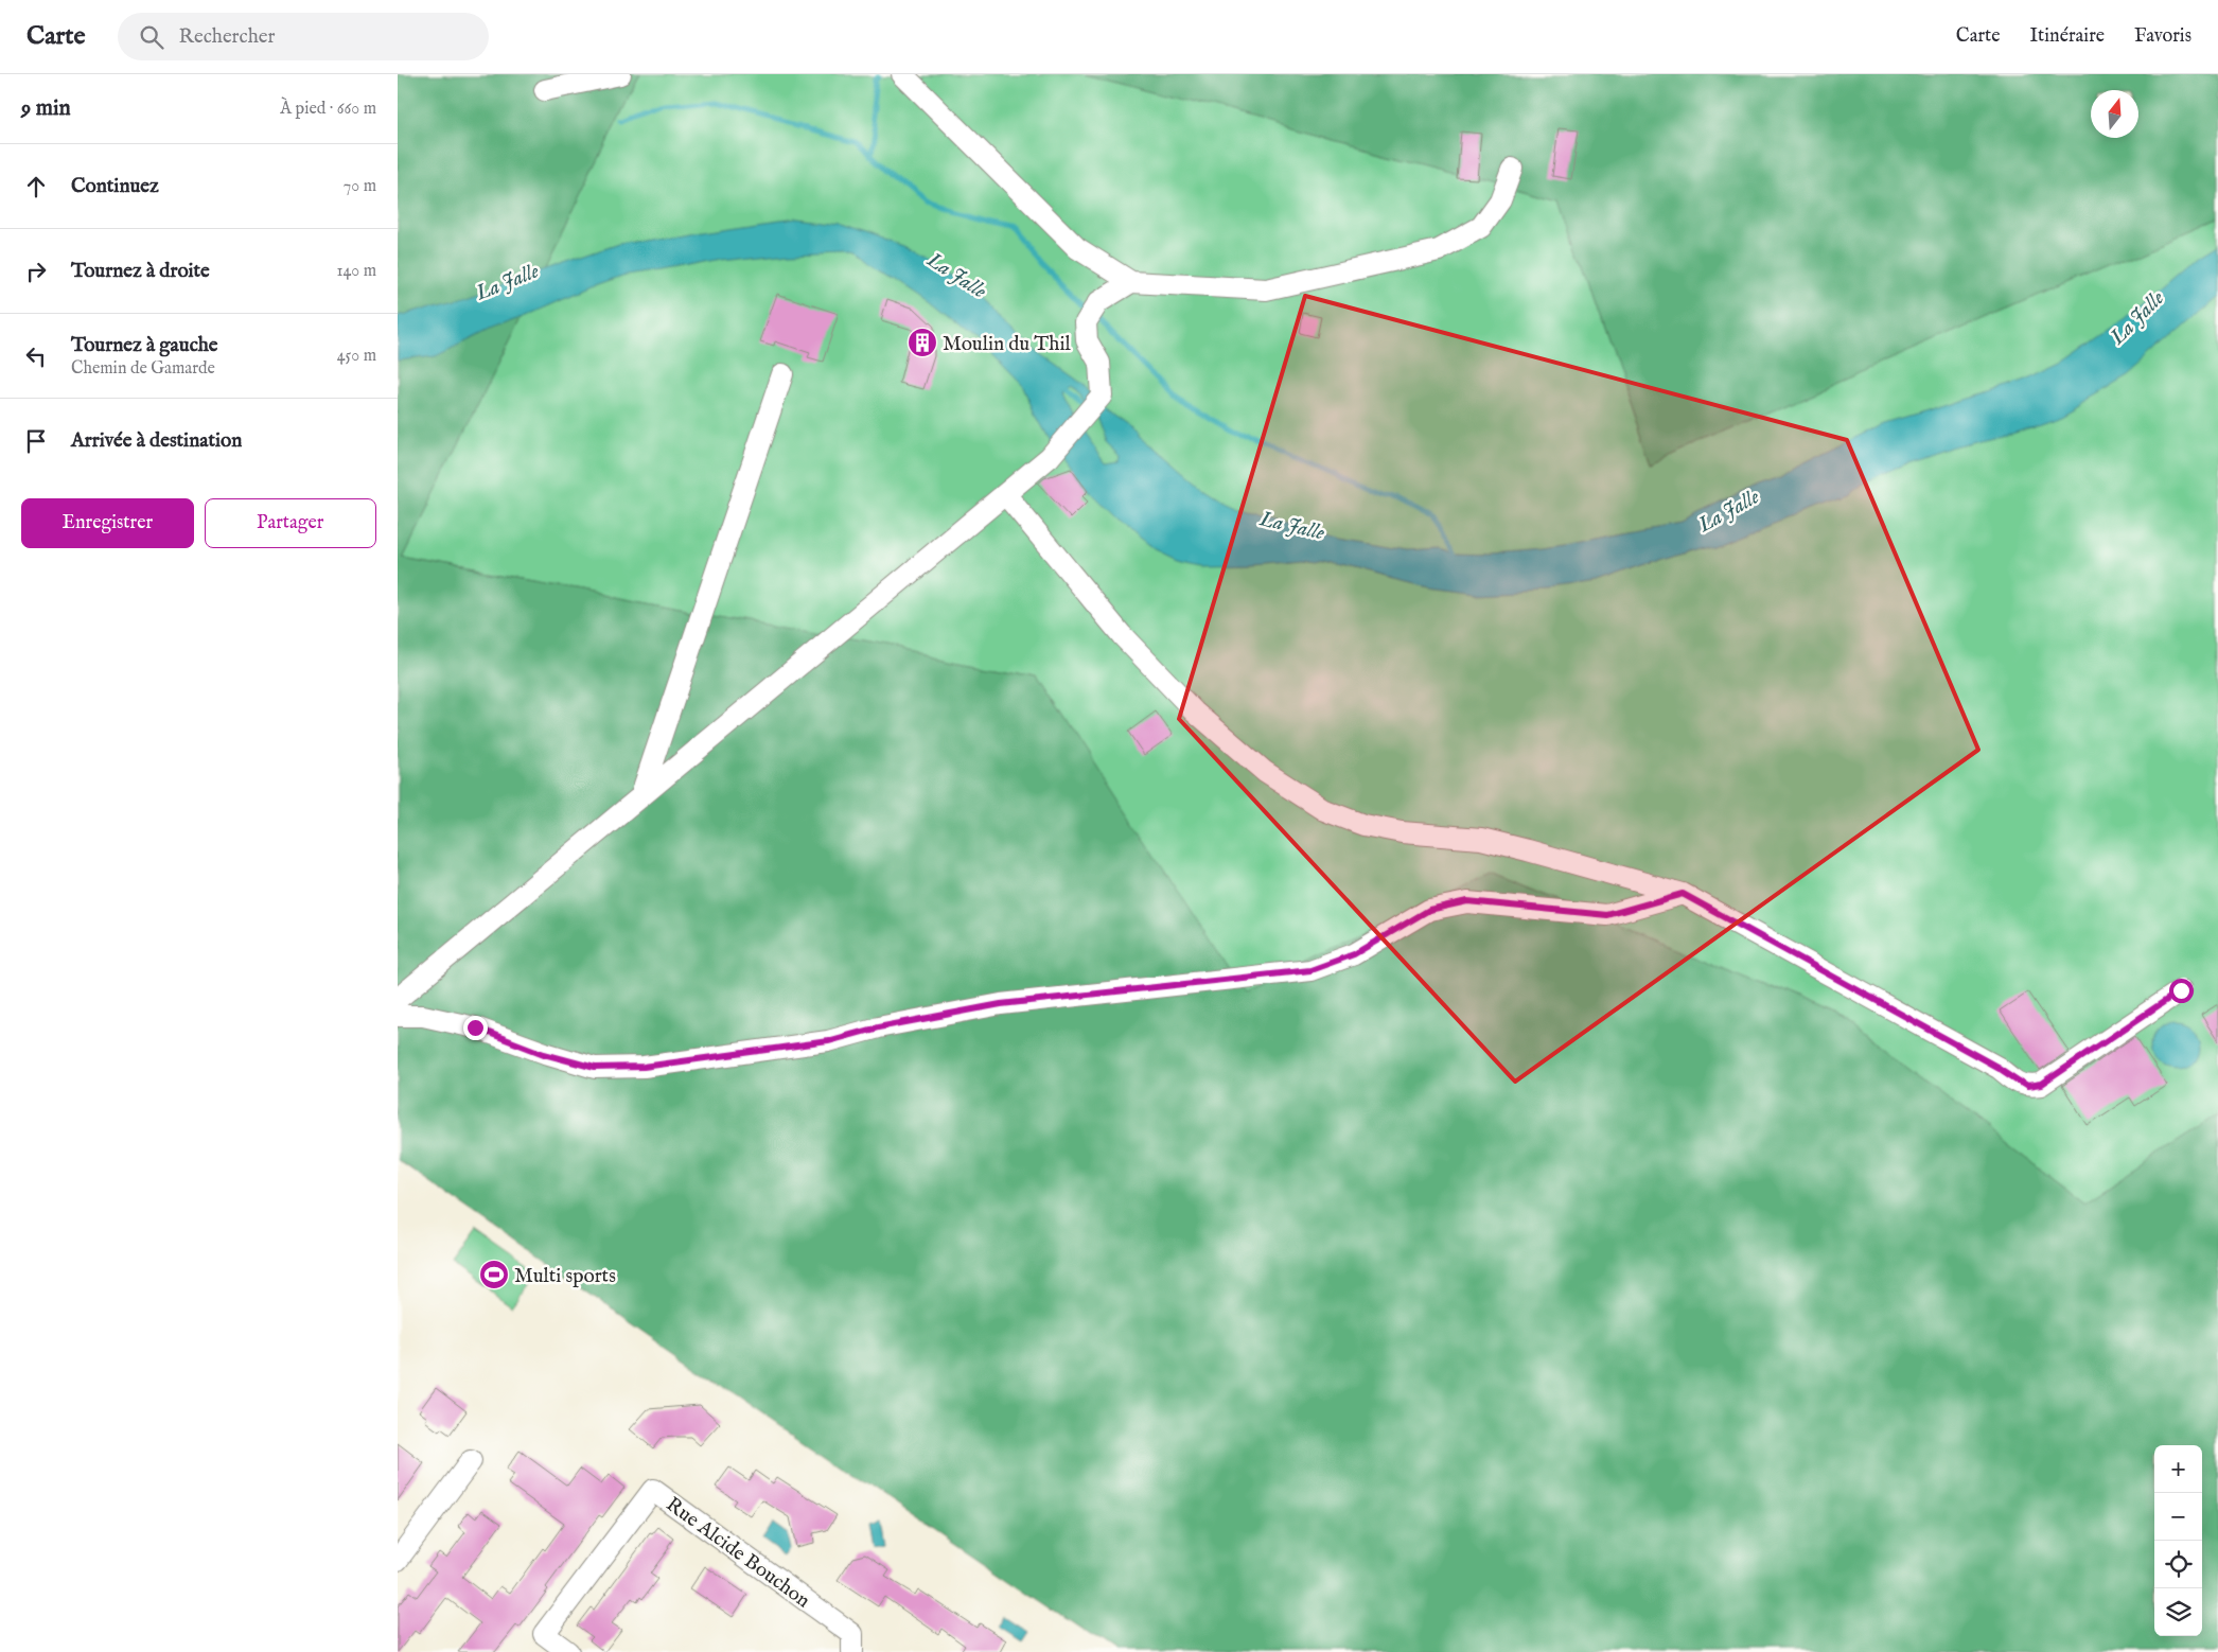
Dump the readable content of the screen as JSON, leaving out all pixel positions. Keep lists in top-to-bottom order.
{
  "streets": {
    "street": ["Rue Alcide Bouchon"]
  },
  "water": ["La Jalle"],
  "places": {
    "building": ["Moulin du Thil"],
    "sports": ["Multi sports"]
  },
  "north": "top",
  "page": {
    "header": "Carte",
    "search": "Rechercher",
    "nav": ["Carte", "Itinéraire", "Favoris"],
    "heading": ["9 min", "À pied · 660 m"],
    "list": [
      ["Continuez", "70 m"],
      ["Tournez à droite", "140 m"],
      ["Tournez à gauche", "Chemin de Gamarde", "450 m"],
      "Arrivée à destination"
    ],
    "buttons": ["Enregistrer", "Partager"],
    "map_buttons": ["+", "−"]
  }
}
